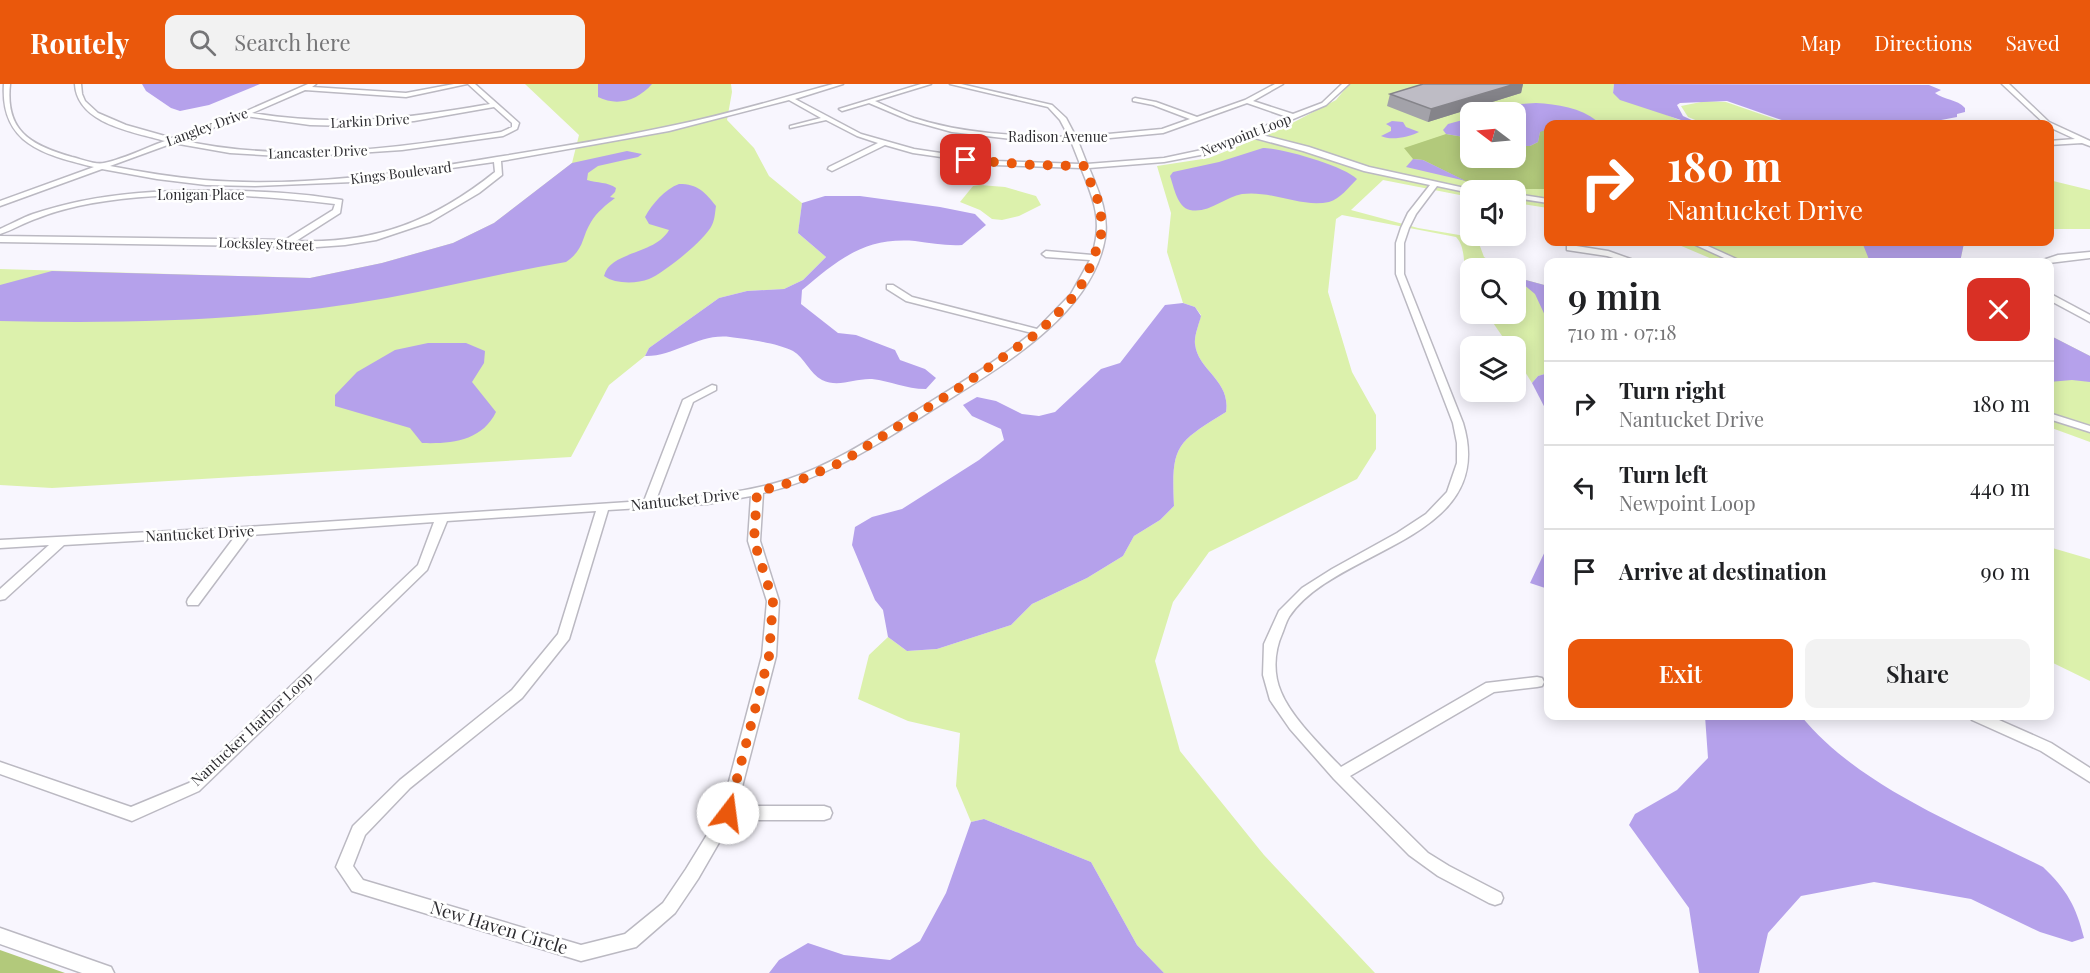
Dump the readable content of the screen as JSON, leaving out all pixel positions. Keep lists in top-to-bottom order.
{
  "streets": {
    "street": [
      "Larkin Drive",
      "Langley Drive",
      "Newpoint Loop",
      "Radison Avenue",
      "Lancaster Drive",
      "Kings Boulevard",
      "Lonigan Place",
      "Locksley Street",
      "Nantucket Drive",
      "Nantucker Harbor Loop",
      "New Haven Circle"
    ]
  },
  "crossings": [
    ["Larkin Drive", "Langley Drive"],
    ["Larkin Drive", "Lancaster Drive"],
    ["Langley Drive", "Lancaster Drive"],
    ["Langley Drive", "Kings Boulevard"],
    ["Newpoint Loop", "Kings Boulevard"],
    ["Newpoint Loop", "Nantucket Drive"],
    ["Radison Avenue", "Nantucket Drive"],
    ["Kings Boulevard", "Locksley Street"],
    ["Lonigan Place", "Locksley Street"],
    ["Nantucket Drive", "Nantucker Harbor Loop"],
    ["Nantucket Drive", "New Haven Circle"]
  ],
  "north": "left",
  "page": {
    "header": "Routely",
    "search": "Search here",
    "nav": ["Map", "Directions", "Saved"],
    "turn": ["180 m", "Nantucket Drive"],
    "heading": ["9 min", "710 m · 07:18"],
    "list": [
      {
        "name": "Turn right",
        "note": "Nantucket Drive",
        "value": "180 m"
      },
      {
        "name": "Turn left",
        "note": "Newpoint Loop",
        "value": "440 m"
      },
      {
        "name": "Arrive at destination",
        "value": "90 m"
      }
    ],
    "buttons": ["Exit", "Share"]
  }
}
